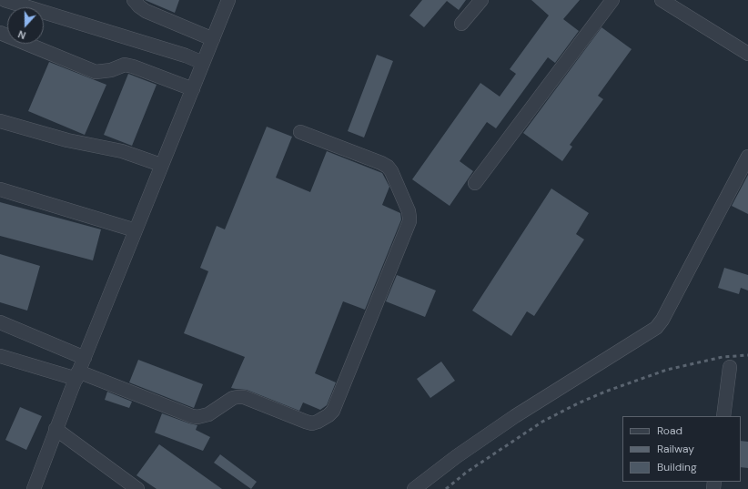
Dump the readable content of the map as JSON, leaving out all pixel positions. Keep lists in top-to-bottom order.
{
  "legend": ["Road", "Railway", "Building"],
  "north": "bottom"
}
